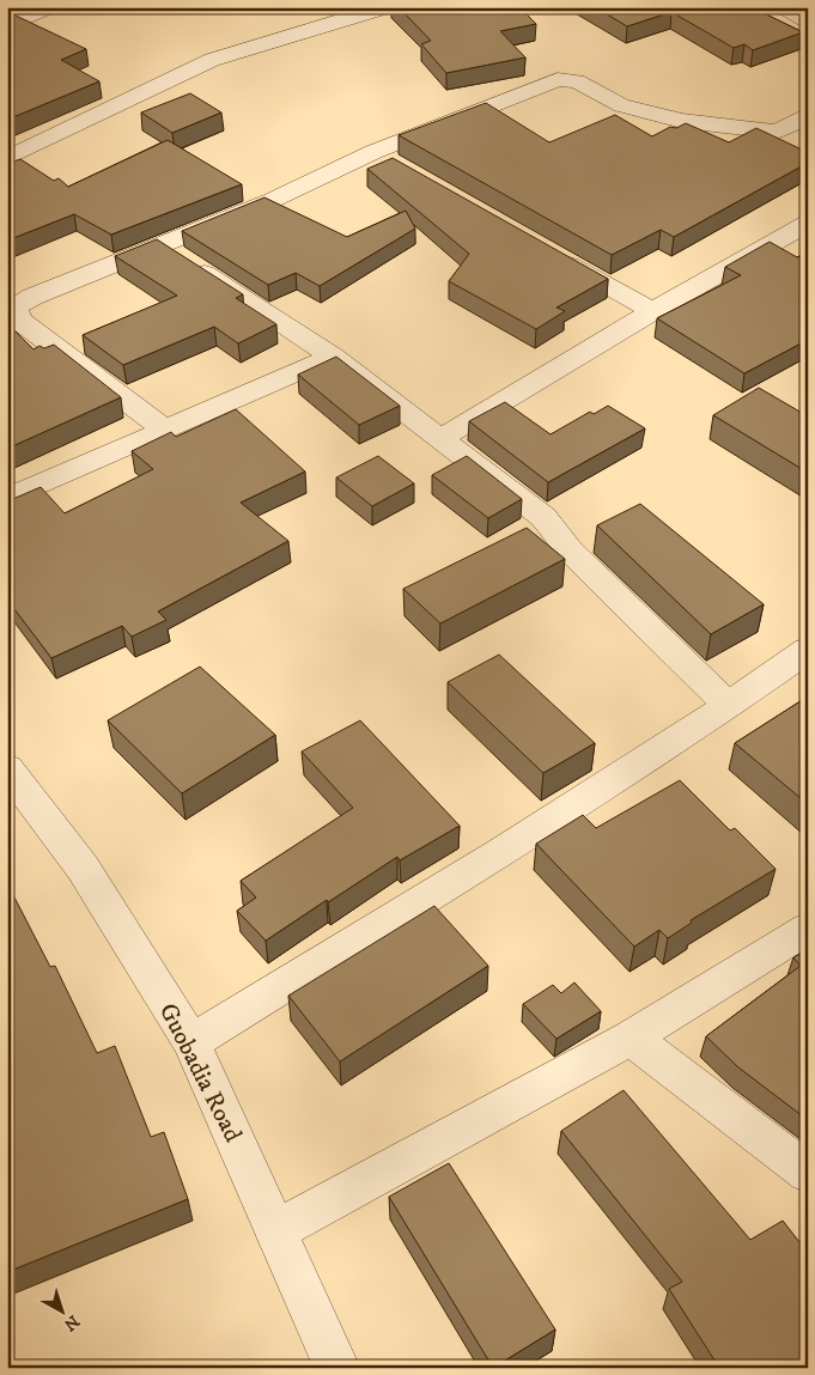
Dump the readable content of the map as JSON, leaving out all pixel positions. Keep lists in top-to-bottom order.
{
  "streets": {
    "street": ["Guobadia Road"]
  },
  "north": "bottom right"
}
